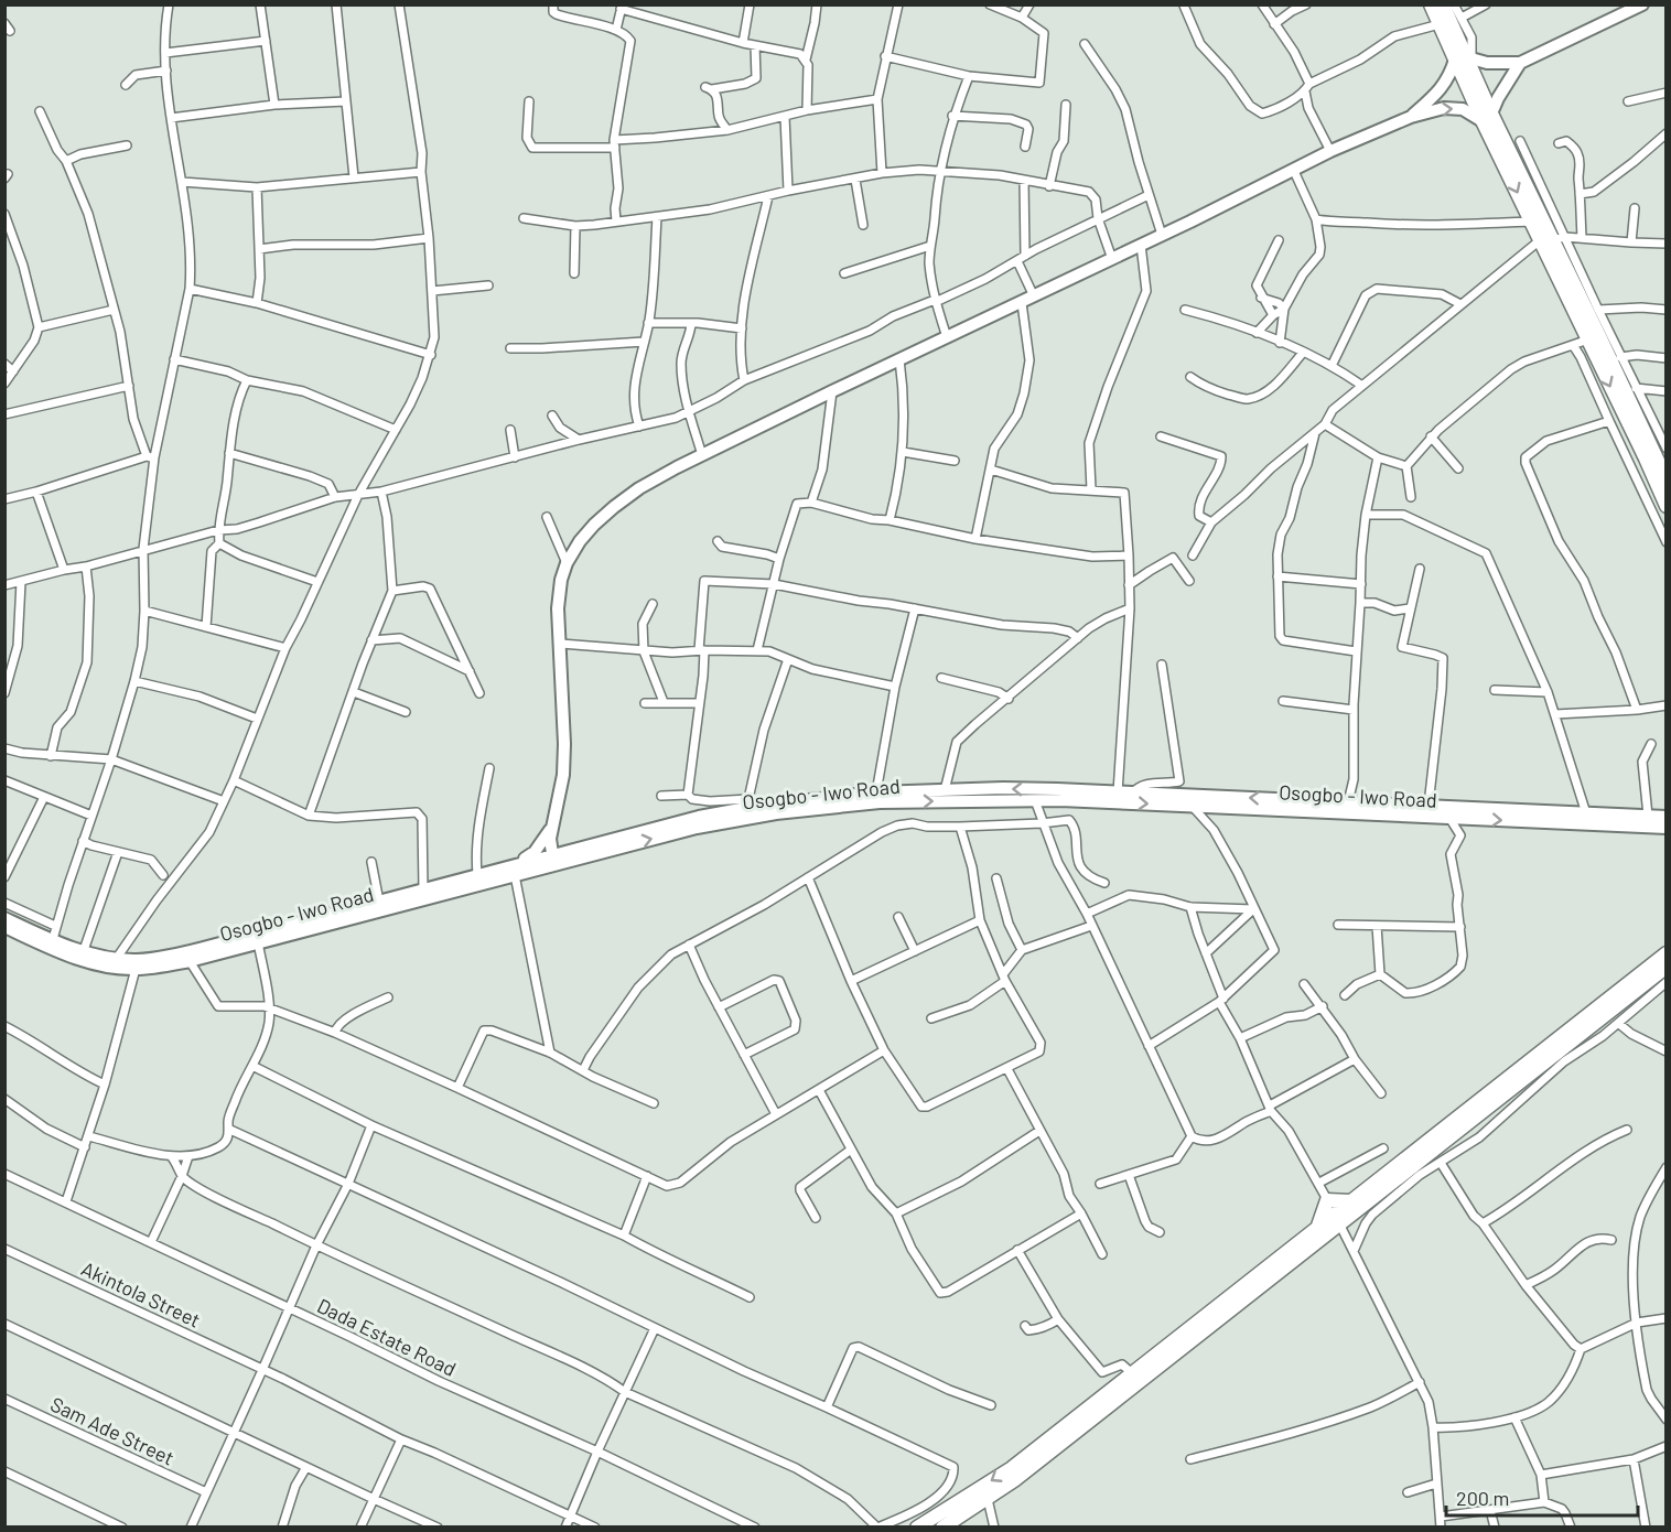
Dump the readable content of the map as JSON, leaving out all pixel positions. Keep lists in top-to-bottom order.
{
  "streets": {
    "main road": ["Osogbo - Iwo Road"],
    "street": ["Akintola Street", "Dada Estate Road", "Sam Ade Street"]
  },
  "scale_bar": "200 m"
}
